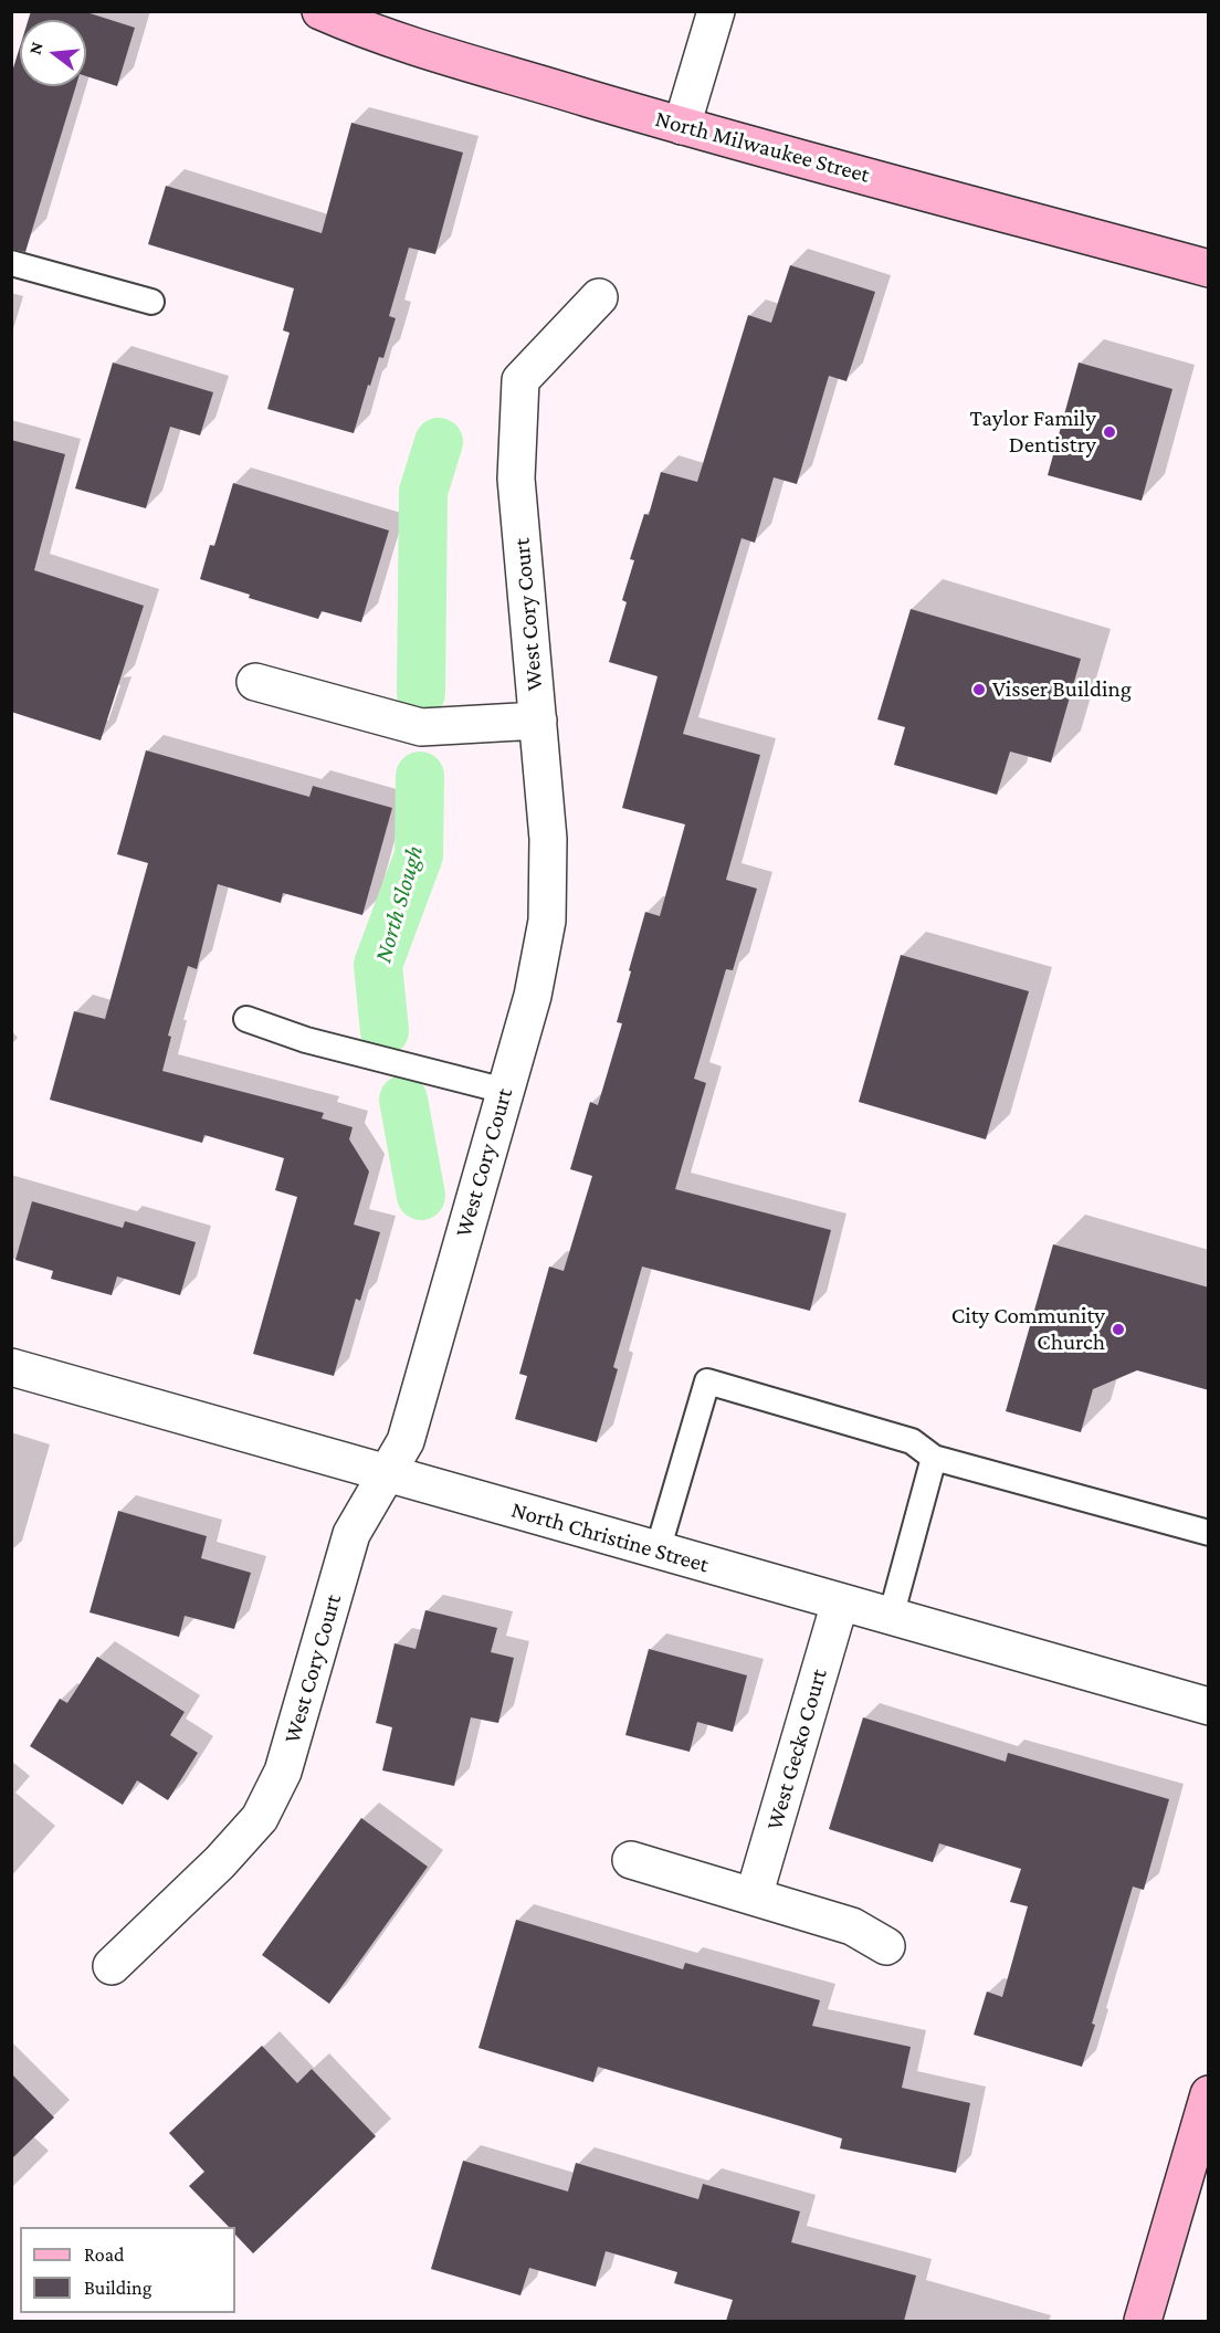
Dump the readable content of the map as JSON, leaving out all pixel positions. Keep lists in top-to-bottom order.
{
  "streets": {
    "main road": ["North Milwaukee Street"],
    "street": ["West Cory Court", "North Christine Street", "West Gecko Court"]
  },
  "crossings": [
    ["West Cory Court", "North Christine Street"],
    ["North Christine Street", "West Gecko Court"]
  ],
  "water": ["North Slough"],
  "places": ["Taylor Family Dentistry", "Visser Building", "City Community Church"],
  "legend": ["Road", "Building"],
  "north": "left"
}
